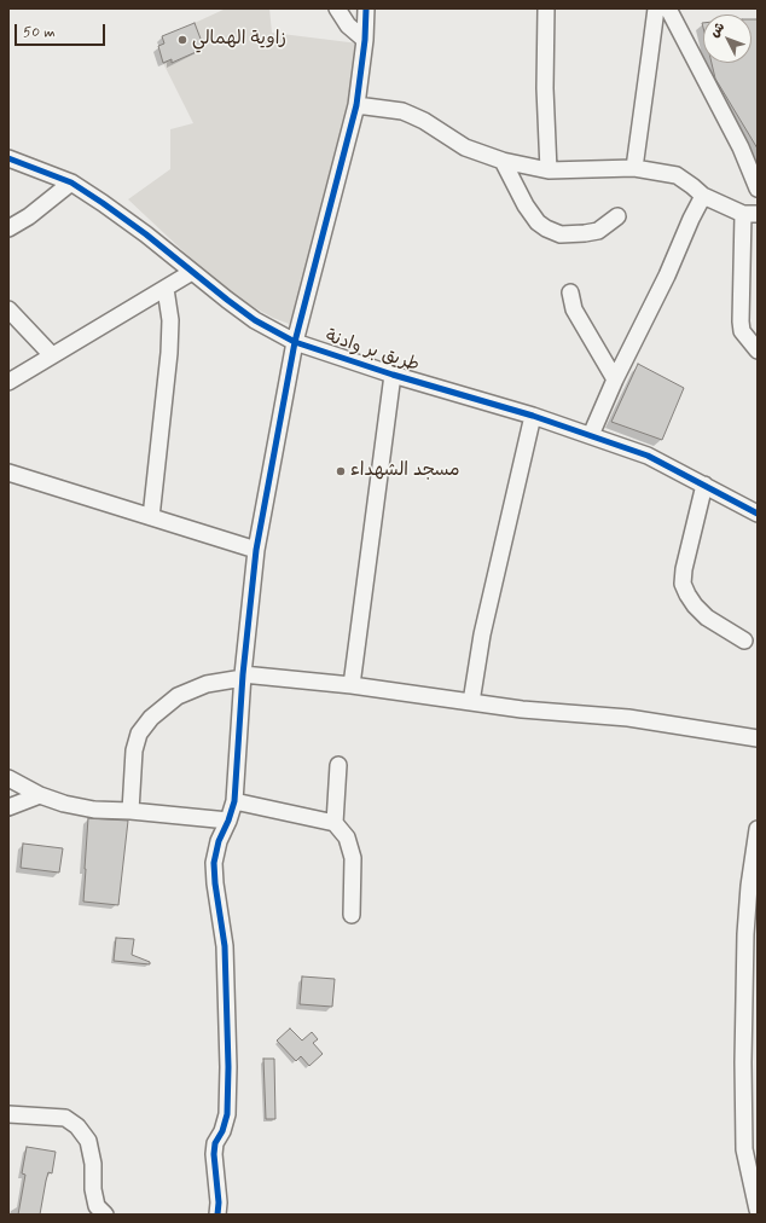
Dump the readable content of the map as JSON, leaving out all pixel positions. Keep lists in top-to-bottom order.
{
  "streets": {
    "street": ["طريق بر وادنة"]
  },
  "places": ["زاوية الهمالي", "مسجد الشهداء"],
  "scale_bar": "50 m",
  "north": "top left"
}
